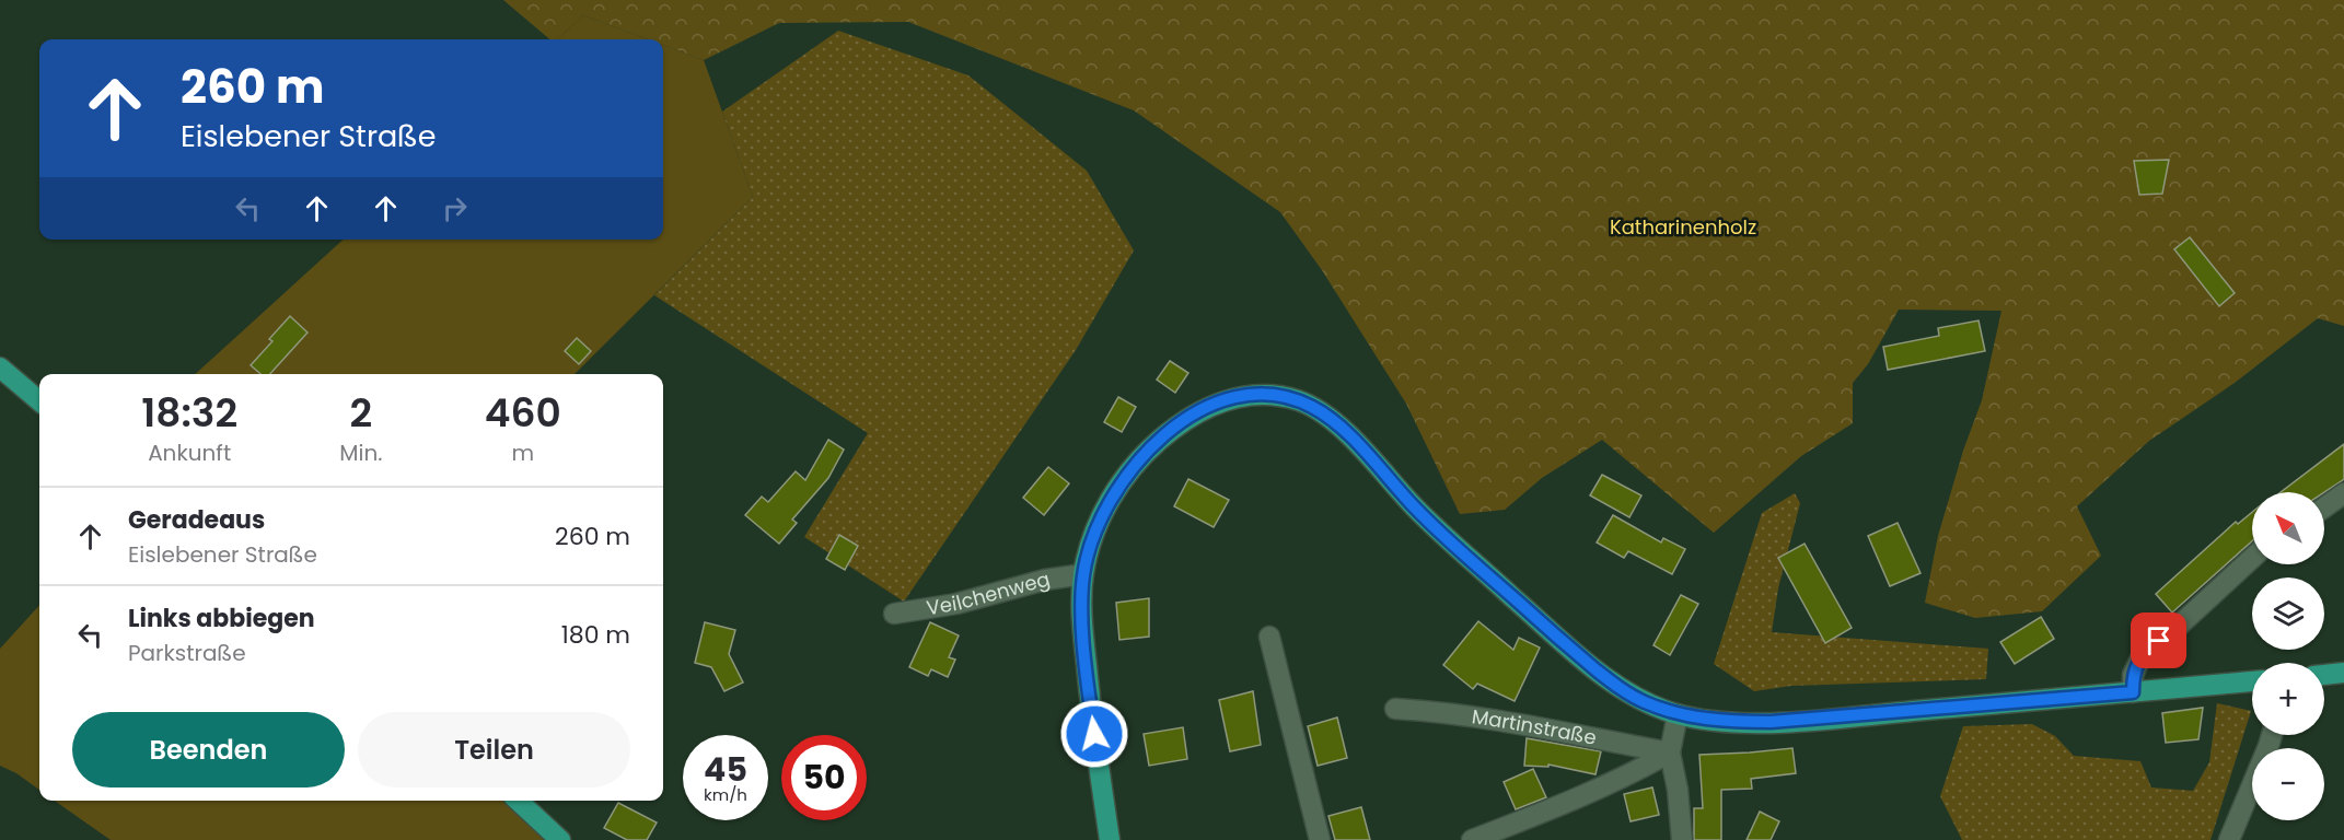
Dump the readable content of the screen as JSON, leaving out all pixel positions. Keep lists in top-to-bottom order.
{
  "streets": {
    "street": ["Veilchenweg", "Martinstraße"]
  },
  "parks": ["Katharinenholz"],
  "north": "top left",
  "page": {
    "turn": ["260 m", "Eislebener Straße"],
    "eta": [
      "18:32",
      "Ankunft",
      "2",
      "Min.",
      "460",
      "m"
    ],
    "list": [
      {
        "name": "Geradeaus",
        "note": "Eislebener Straße",
        "value": "260 m"
      },
      {
        "name": "Links abbiegen",
        "note": "Parkstraße",
        "value": "180 m"
      }
    ],
    "map_buttons": ["+", "−"],
    "buttons": ["Beenden", "Teilen"],
    "speed": "45 km/h",
    "limit": "50"
  }
}
